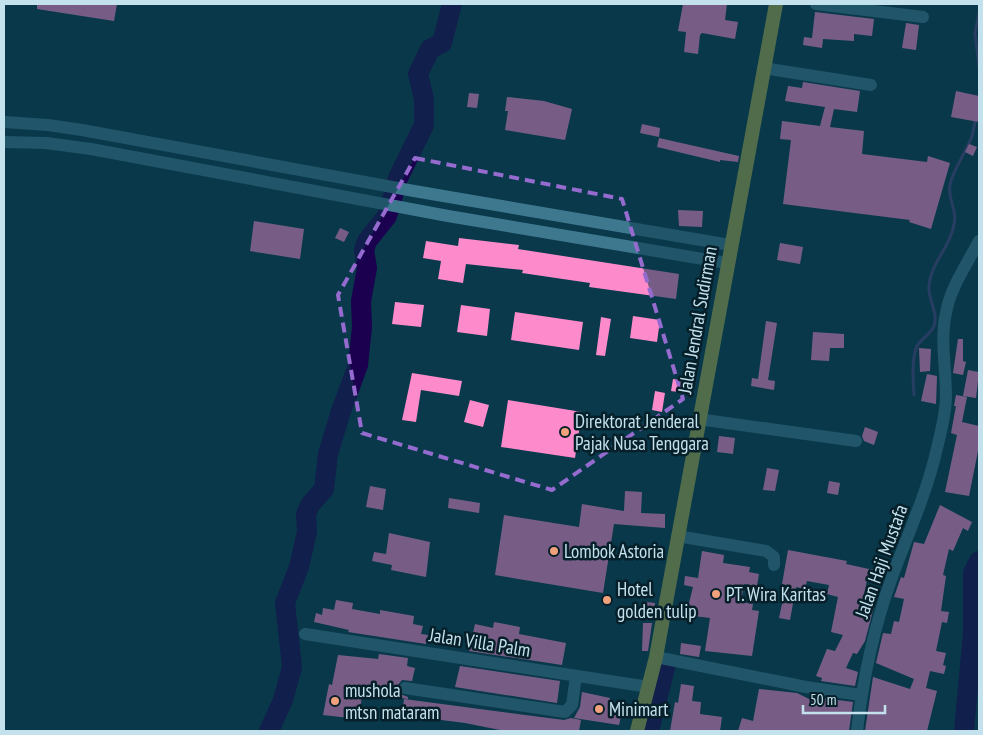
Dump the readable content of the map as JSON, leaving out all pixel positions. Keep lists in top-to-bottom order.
{
  "streets": {
    "highway": ["Jalan Jendral Sudirman"],
    "street": ["Jalan Haji Mustafa", "Jalan Villa Palm"]
  },
  "crossings": [
    ["Jalan Jendral Sudirman", "Jalan Villa Palm"]
  ],
  "places": [
    "Direktorat Jenderal Pajak Nusa Tenggara",
    "Lombok Astoria",
    "PT. Wira Karitas",
    "Hotel golden tulip",
    "mushola mtsn mataram",
    "Minimart"
  ],
  "scale_bar": "50 m"
}
